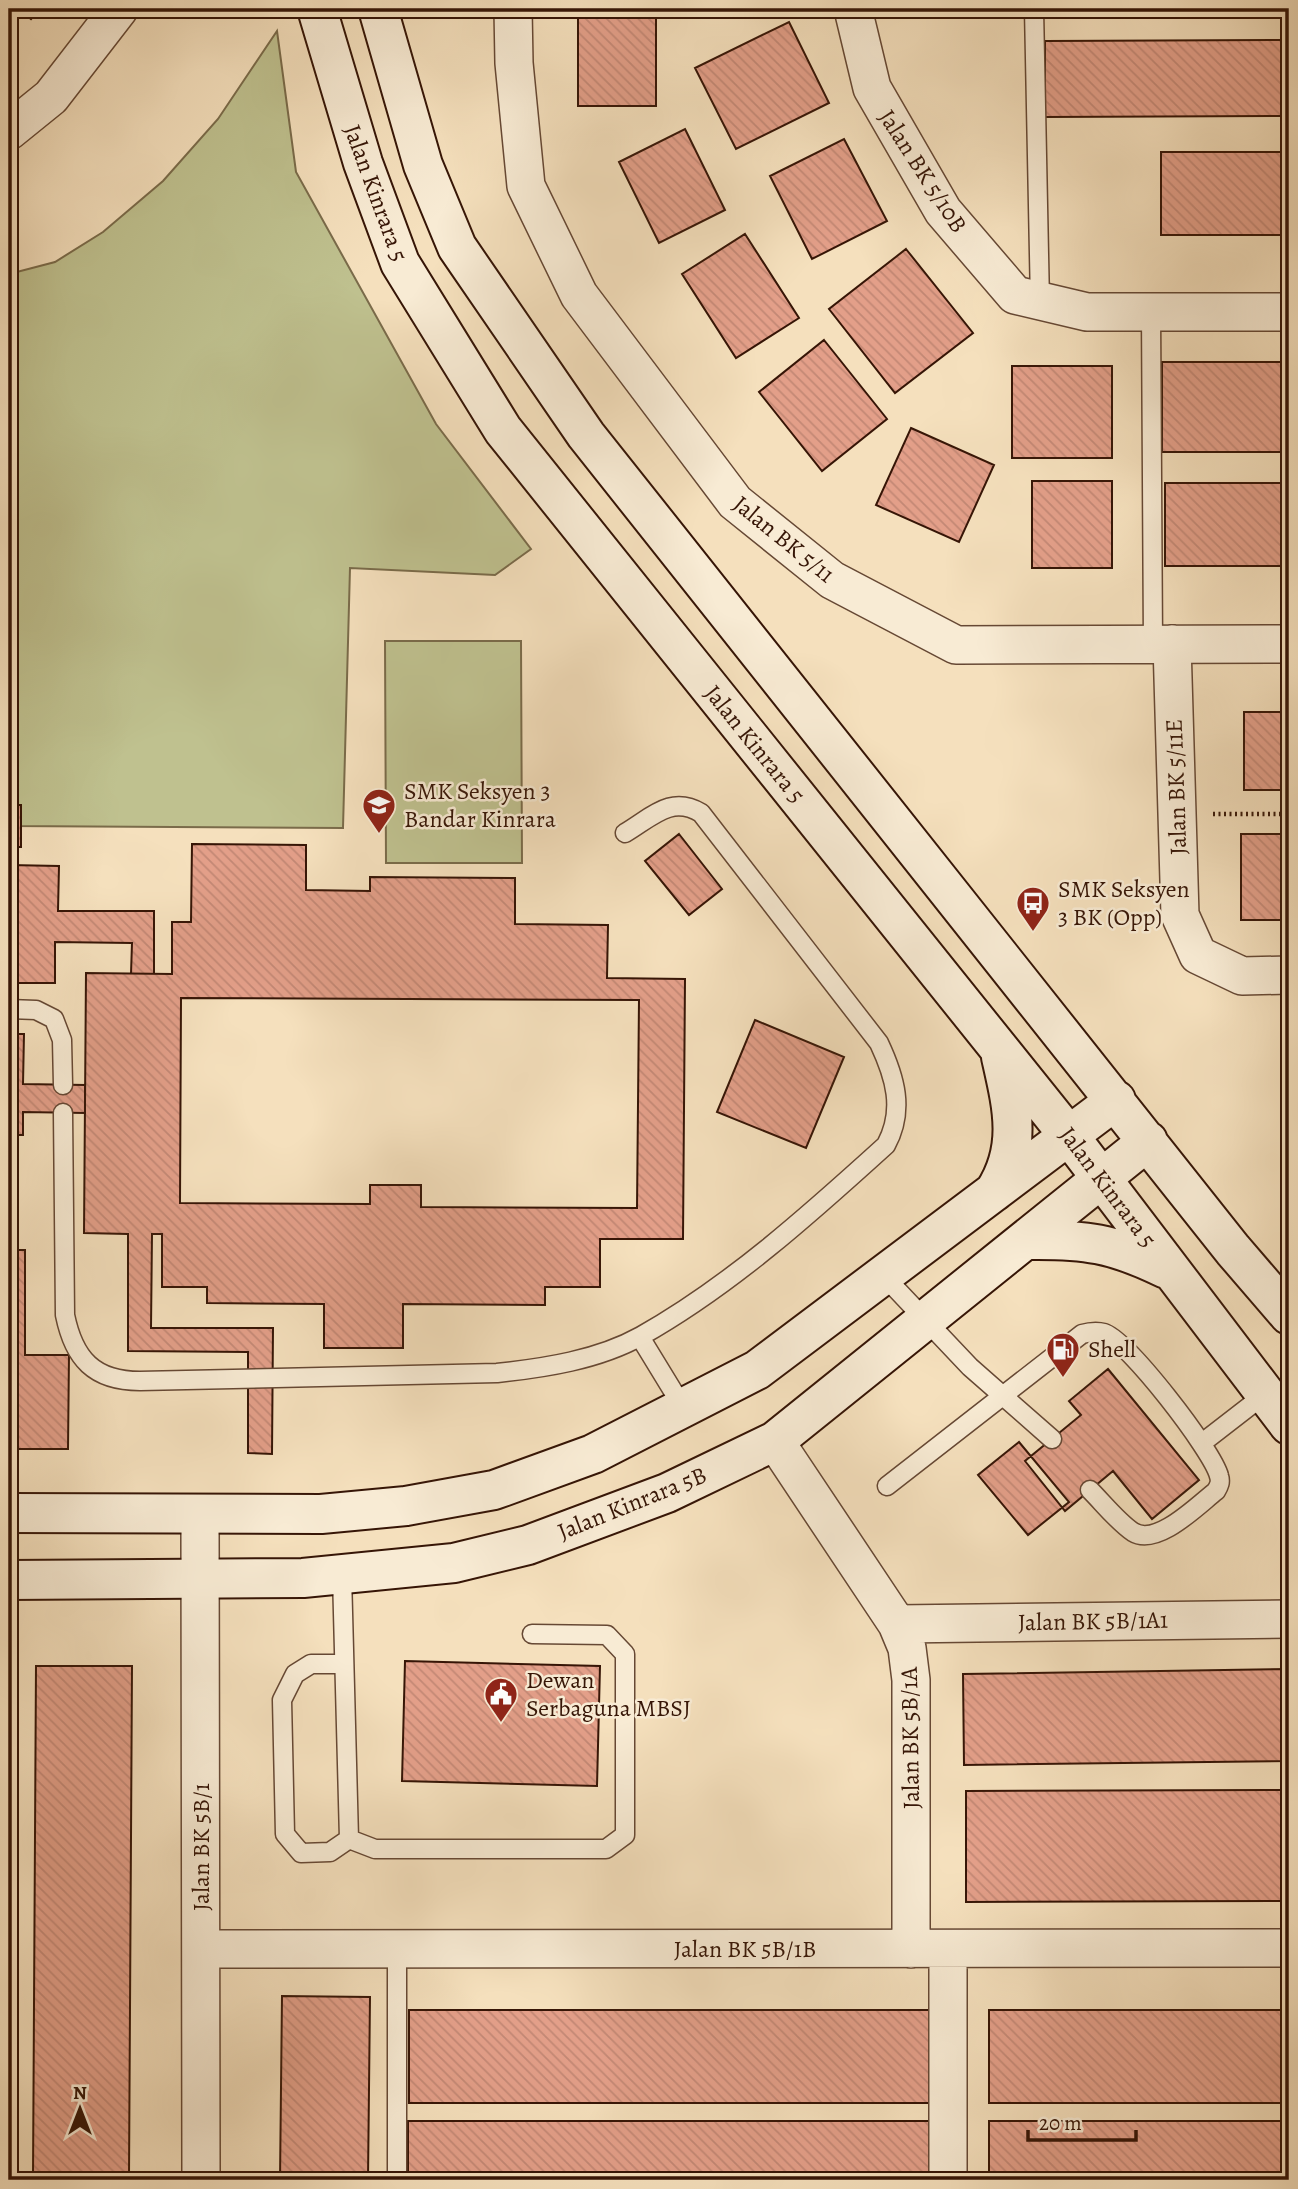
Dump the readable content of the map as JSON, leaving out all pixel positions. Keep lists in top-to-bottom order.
{
  "streets": {
    "main road": ["Jalan Kinrara 5", "Jalan Kinrara 5B"],
    "street": [
      "Jalan BK 5/10B",
      "Jalan BK 5/11",
      "Jalan BK 5/11E",
      "Jalan BK 5B/1A1",
      "Jalan BK 5B/1A",
      "Jalan BK 5B/1",
      "Jalan BK 5B/1B"
    ]
  },
  "crossings": [
    ["Jalan Kinrara 5", "Jalan Kinrara 5B"],
    ["Jalan BK 5/11", "Jalan BK 5/11E"],
    ["Jalan Kinrara 5B", "Jalan BK 5B/1A"],
    ["Jalan Kinrara 5B", "Jalan BK 5B/1"],
    ["Jalan BK 5B/1A1", "Jalan BK 5B/1A"],
    ["Jalan BK 5B/1A", "Jalan BK 5B/1B"],
    ["Jalan BK 5B/1", "Jalan BK 5B/1B"]
  ],
  "places": {
    "school or university": ["SMK Seksyen 3 Bandar Kinrara"],
    "bus stop": ["SMK Seksyen 3 BK (Opp)"],
    "fuel station": ["Shell"],
    "public building": ["Dewan Serbaguna MBSJ"]
  },
  "scale_bar": "20 m",
  "north": "top"
}
